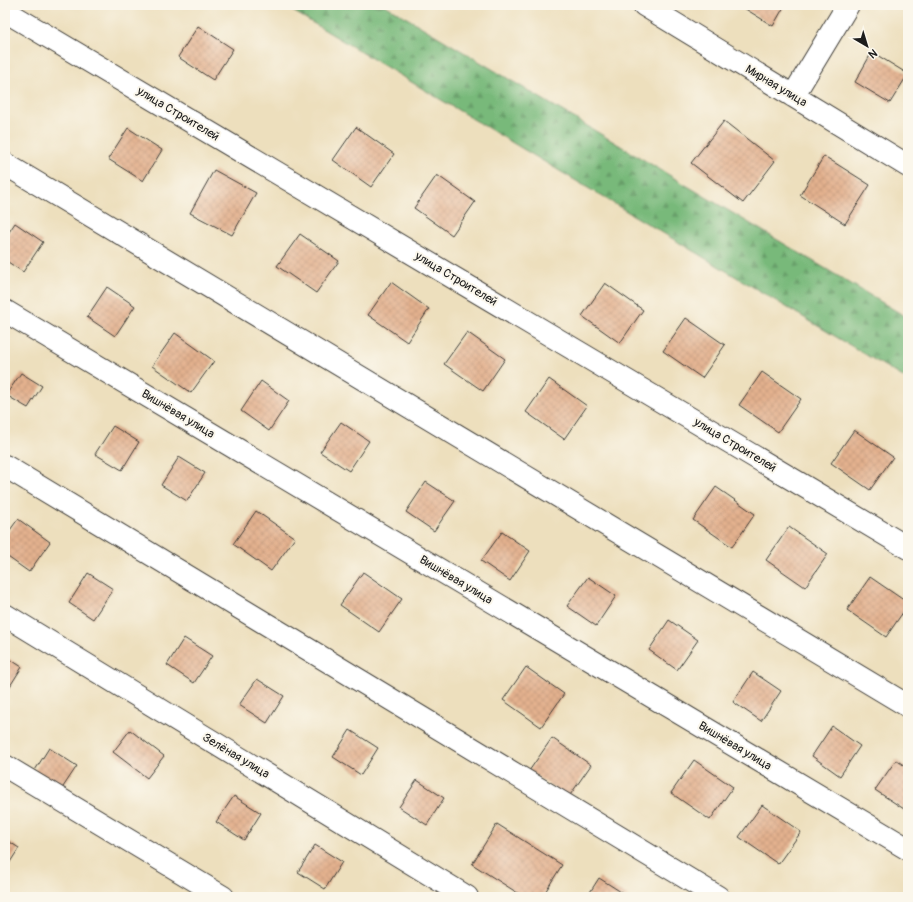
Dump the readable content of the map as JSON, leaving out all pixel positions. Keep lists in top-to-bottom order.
{
  "streets": {
    "street": [
      "Мирная улица",
      "улица Строителей",
      "Вишнёвая улица",
      "Зелёная улица"
    ]
  },
  "north": "bottom right"
}
